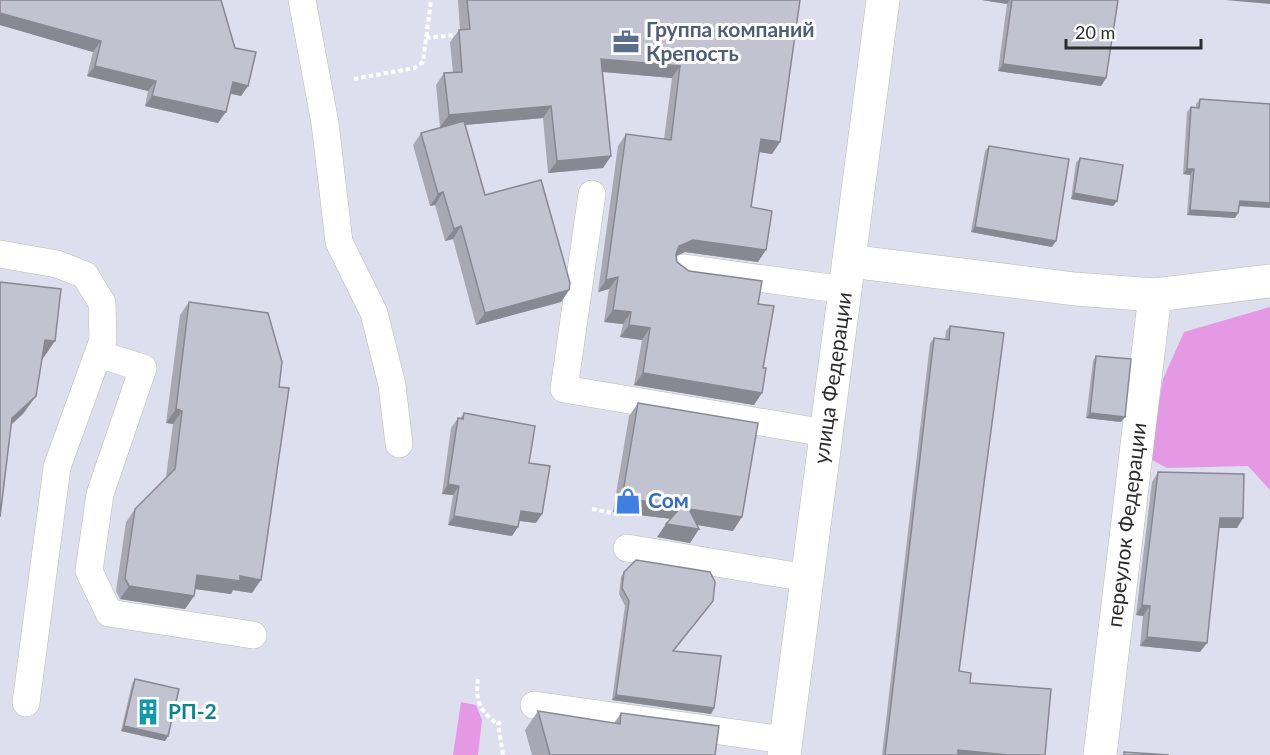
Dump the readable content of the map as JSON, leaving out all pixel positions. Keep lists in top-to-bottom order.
{
  "streets": {
    "street": ["улица Федерации", "переулок Федерации"]
  },
  "places": {
    "office": ["Группа компаний Крепость"],
    "shop": ["Сом"],
    "building": ["РП-2"]
  },
  "scale_bar": "20 m"
}
